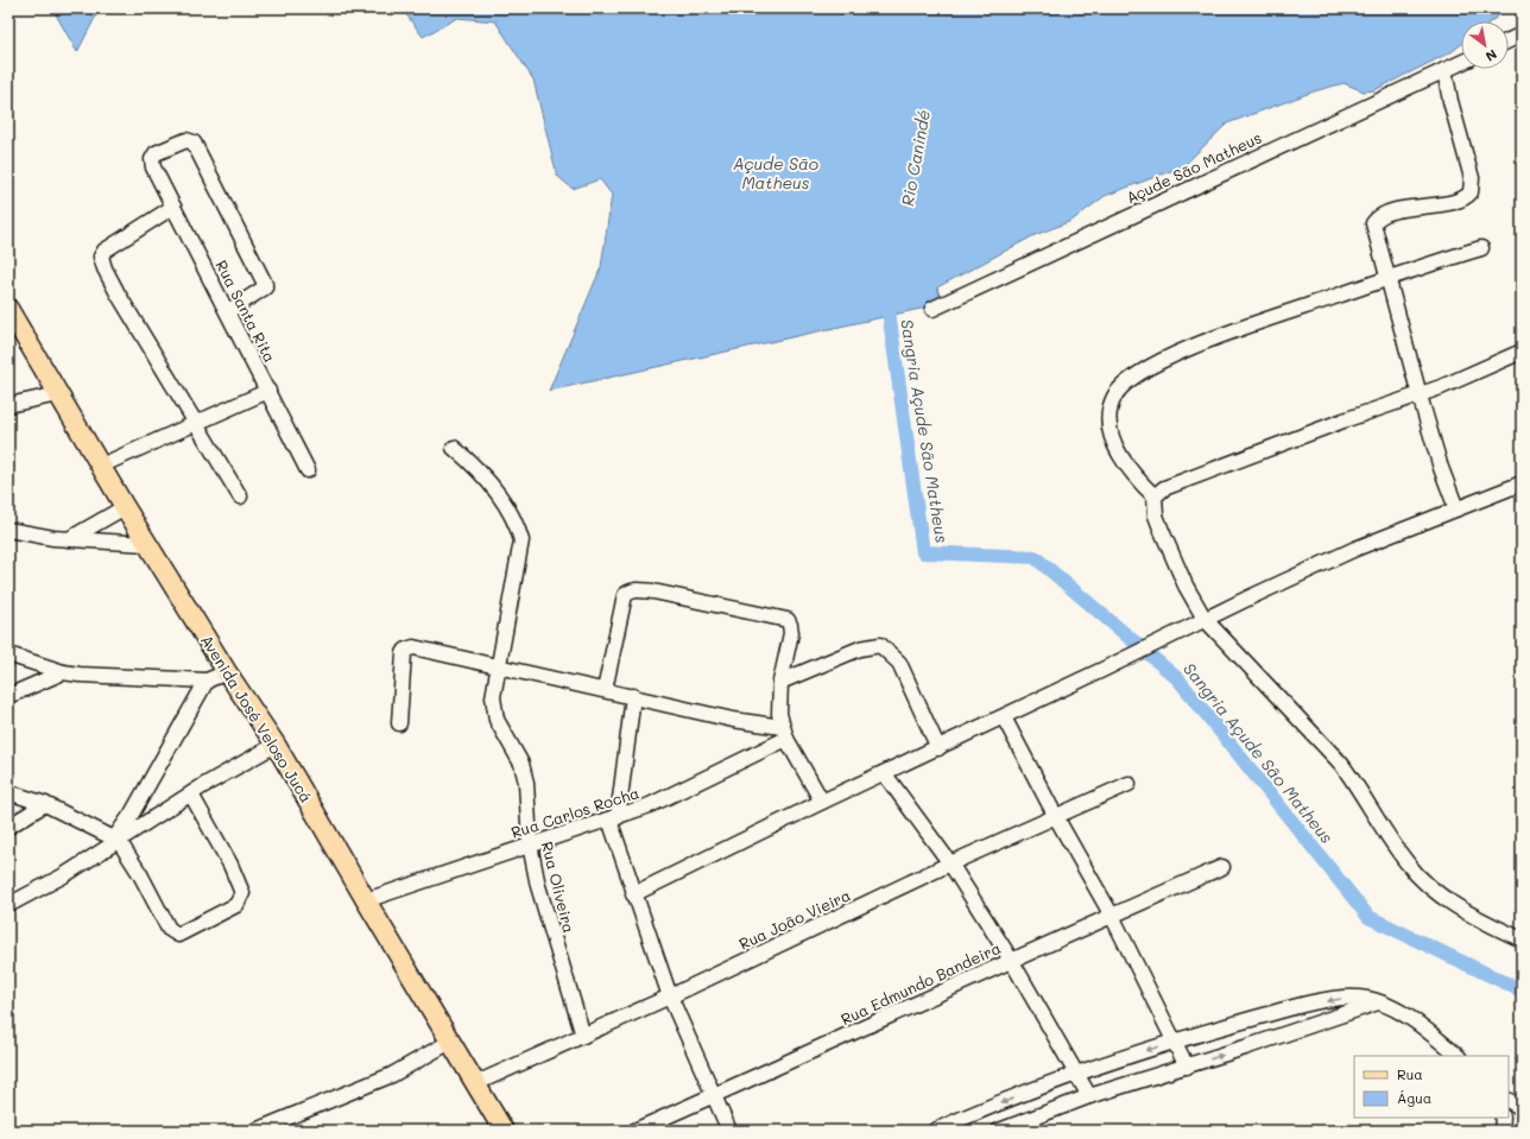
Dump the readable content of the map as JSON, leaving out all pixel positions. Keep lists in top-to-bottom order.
{
  "streets": {
    "main road": ["Avenida José Veloso Jucá"],
    "street": [
      "Açude São Matheus",
      "Rua Santa Rita",
      "Rua Carlos Rocha",
      "Rua Oliveira",
      "Rua João Vieira",
      "Rua Edmundo Bandeira"
    ]
  },
  "crossings": [
    ["Avenida José Veloso Jucá", "Rua Carlos Rocha"],
    ["Avenida José Veloso Jucá", "Rua João Vieira"],
    ["Rua Carlos Rocha", "Rua Oliveira"],
    ["Rua Oliveira", "Rua João Vieira"]
  ],
  "water": ["Rio Canindé", "Açude São Matheus", "Sangria Açude São Matheus"],
  "legend": ["Rua", "Água"],
  "north": "bottom right"
}
